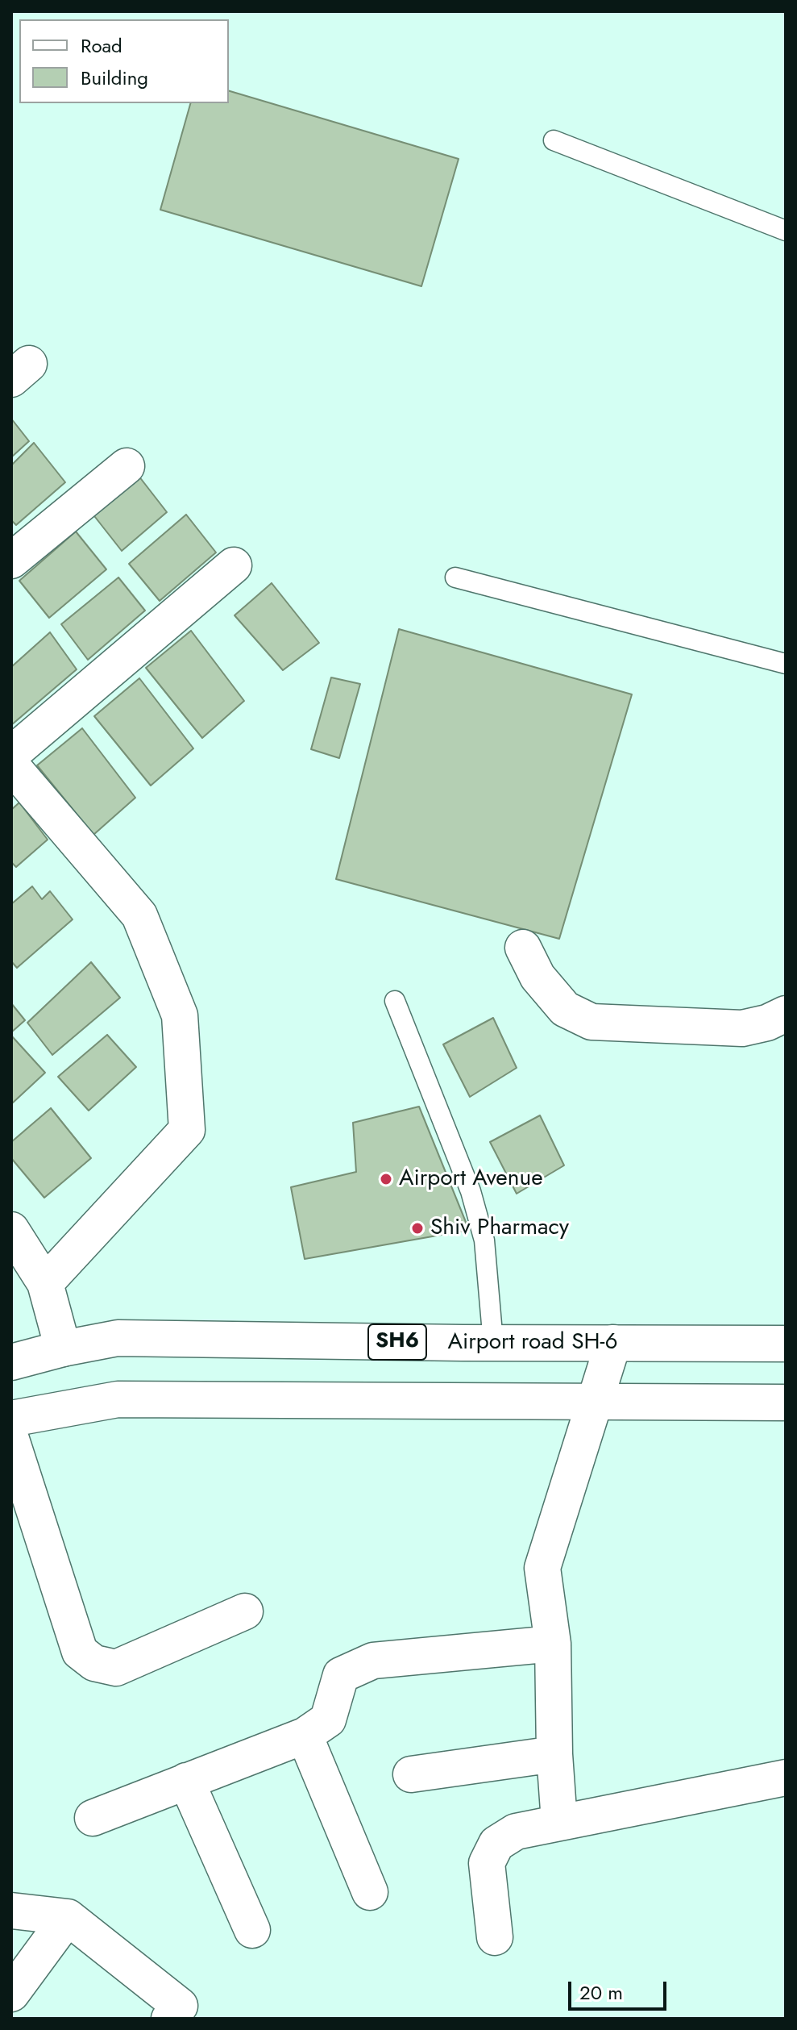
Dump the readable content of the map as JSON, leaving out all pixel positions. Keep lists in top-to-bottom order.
{
  "streets": {
    "street": ["SH6", "Airport road SH-6"]
  },
  "places": ["Airport Avenue", "Shiv Pharmacy"],
  "legend": ["Road", "Building"],
  "scale_bar": "20 m"
}
